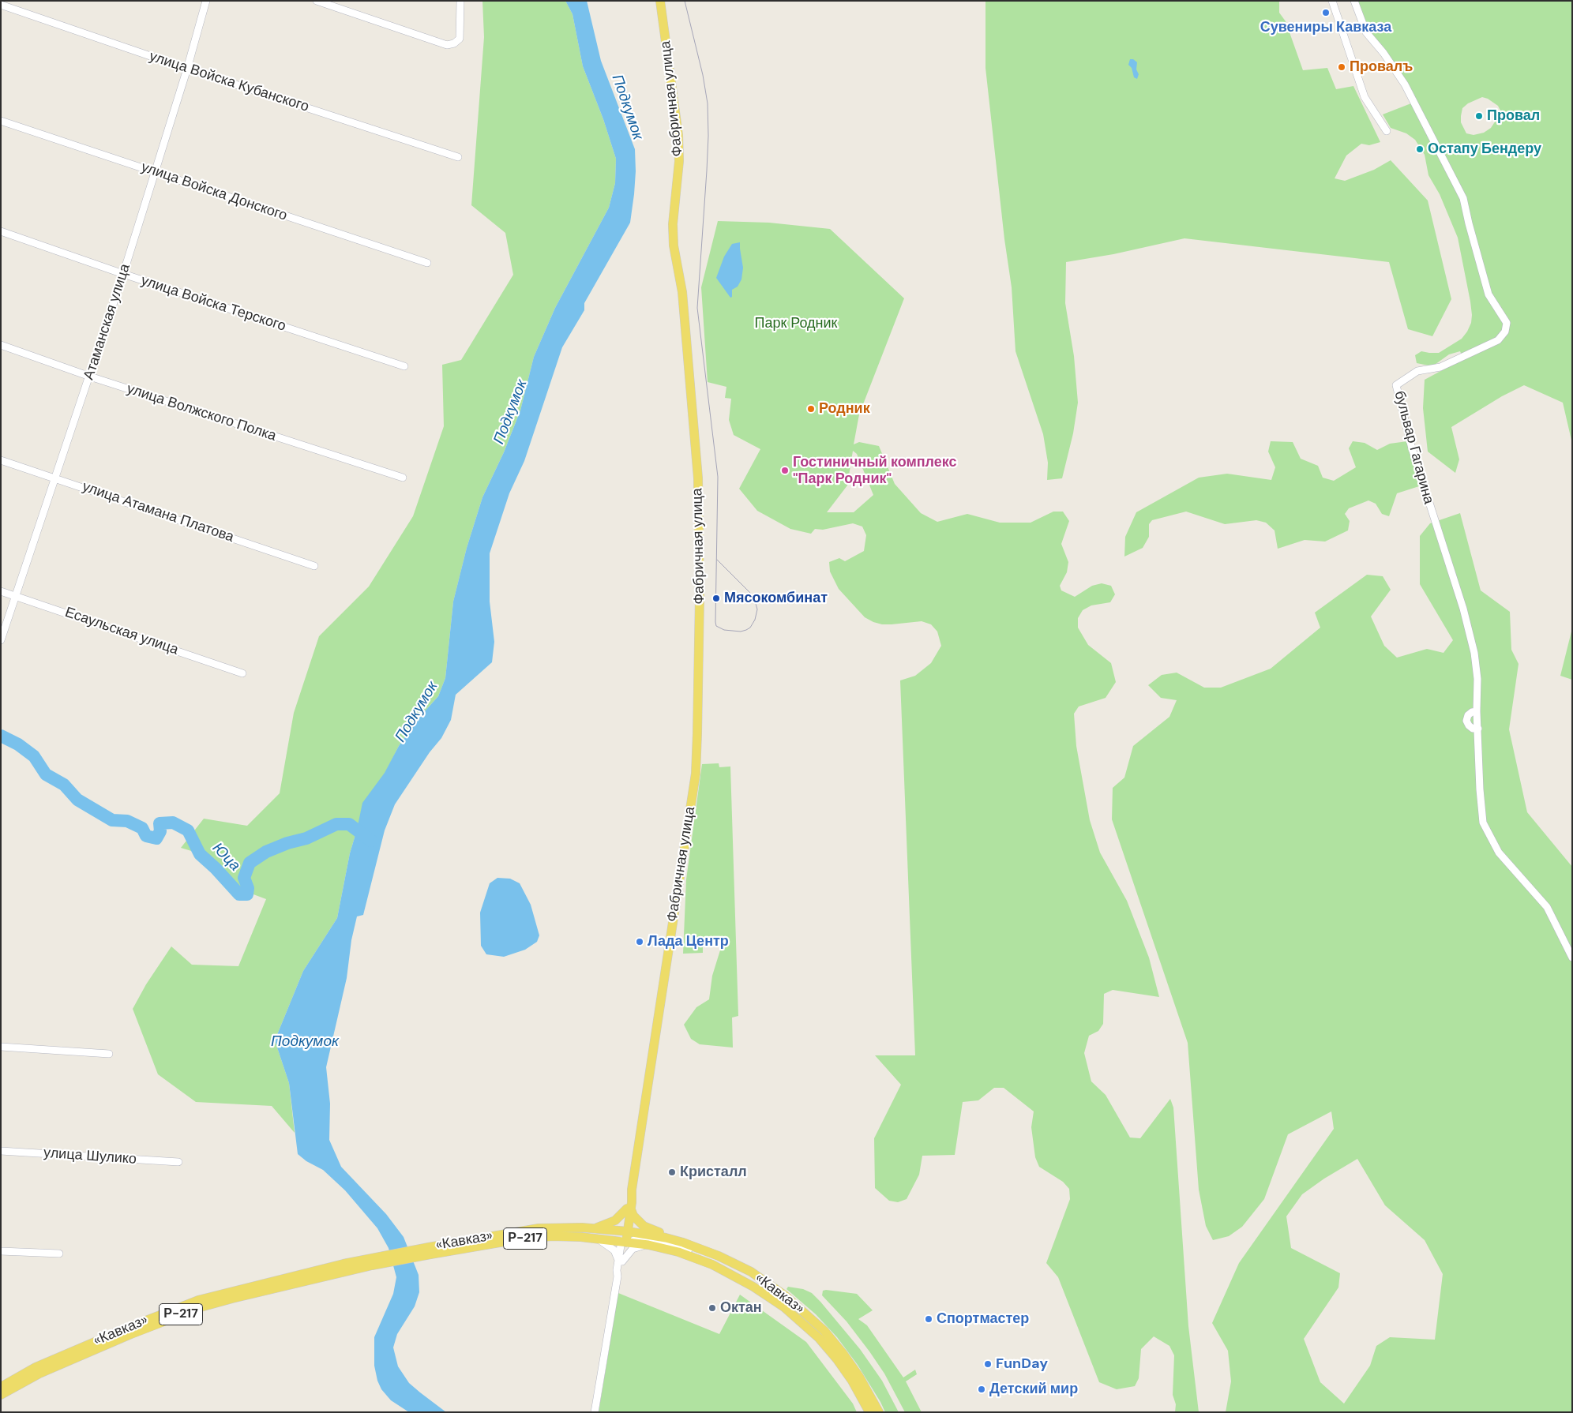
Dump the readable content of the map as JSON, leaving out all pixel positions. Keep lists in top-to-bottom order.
{
  "streets": {
    "main road": ["Фабричная улица", "Р-217", "«Кавказ»"],
    "street": [
      "улица Войска Кубанского",
      "улица Войска Донского",
      "улица Войска Терского",
      "Атаманская улица",
      "улица Волжского Полка",
      "бульвар Гагарина",
      "улица Атамана Платова",
      "Есаульская улица",
      "улица Шулико"
    ]
  },
  "crossings": [
    ["улица Войска Кубанского", "Атаманская улица"],
    ["Фабричная улица", "«Кавказ»"],
    ["улица Войска Донского", "Атаманская улица"],
    ["улица Войска Терского", "Атаманская улица"],
    ["Атаманская улица", "улица Волжского Полка"],
    ["Атаманская улица", "улица Атамана Платова"],
    ["Атаманская улица", "Есаульская улица"]
  ],
  "water": ["Подкумок", "Юца"],
  "parks": ["Парк Родник"],
  "places": [
    "Сувениры Кавказа",
    "Провалъ",
    "Провал",
    "Остапу Бендеру",
    "Родник",
    "Гостиничный комплекс \"Парк Родник\"",
    "Мясокомбинат",
    "Лада Центр",
    "Кристалл",
    "Октан",
    "Спортмастер",
    "FunDay",
    "Детский мир"
  ]
}
